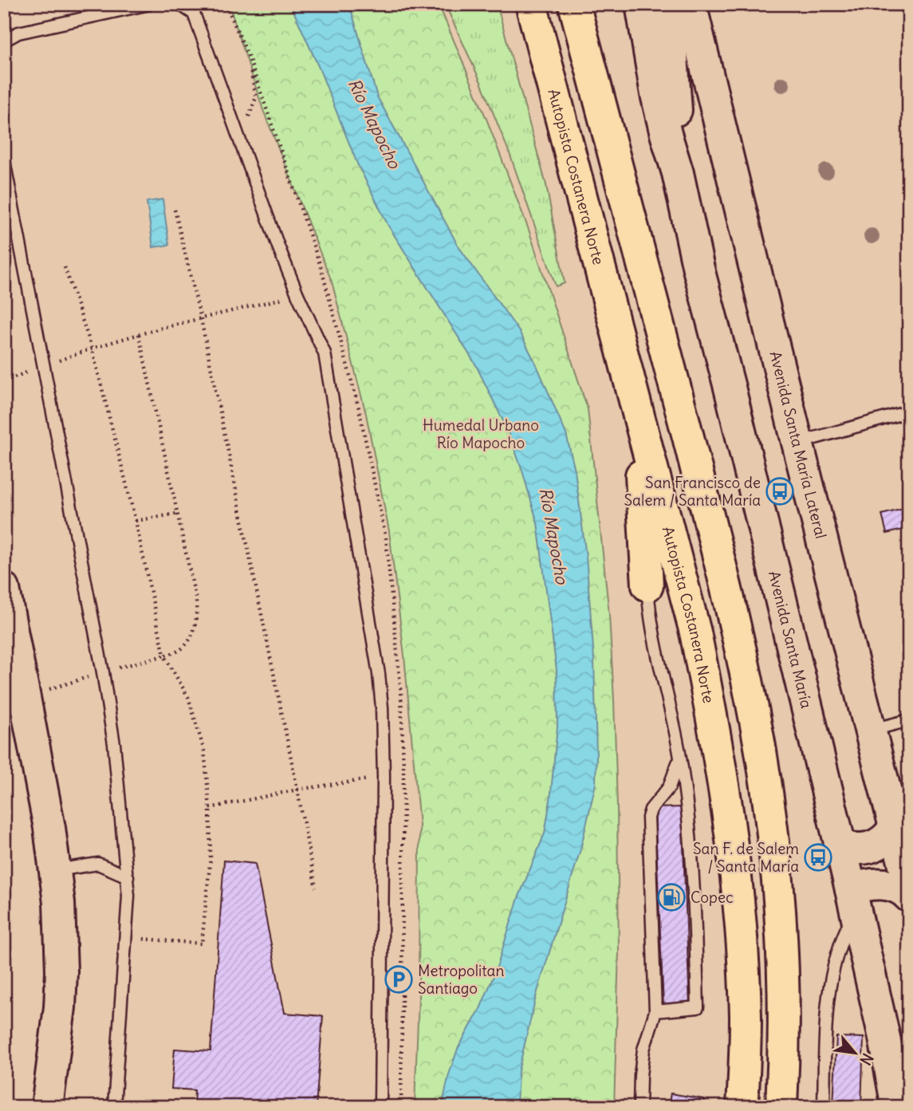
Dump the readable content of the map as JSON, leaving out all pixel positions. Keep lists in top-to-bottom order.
{
  "streets": {
    "highway": ["Autopista Costanera Norte"],
    "main road": ["Avenida Santa María Lateral", "Avenida Santa María"]
  },
  "water": ["Río Mapocho"],
  "parks": ["Humedal Urbano Río Mapocho"],
  "places": {
    "bus stop": ["San Francisco de Salem / Santa María", "San F. de Salem / Santa María"],
    "fuel station": ["Copec"],
    "parking": ["Metropolitan Santiago"]
  },
  "north": "bottom right"
}
